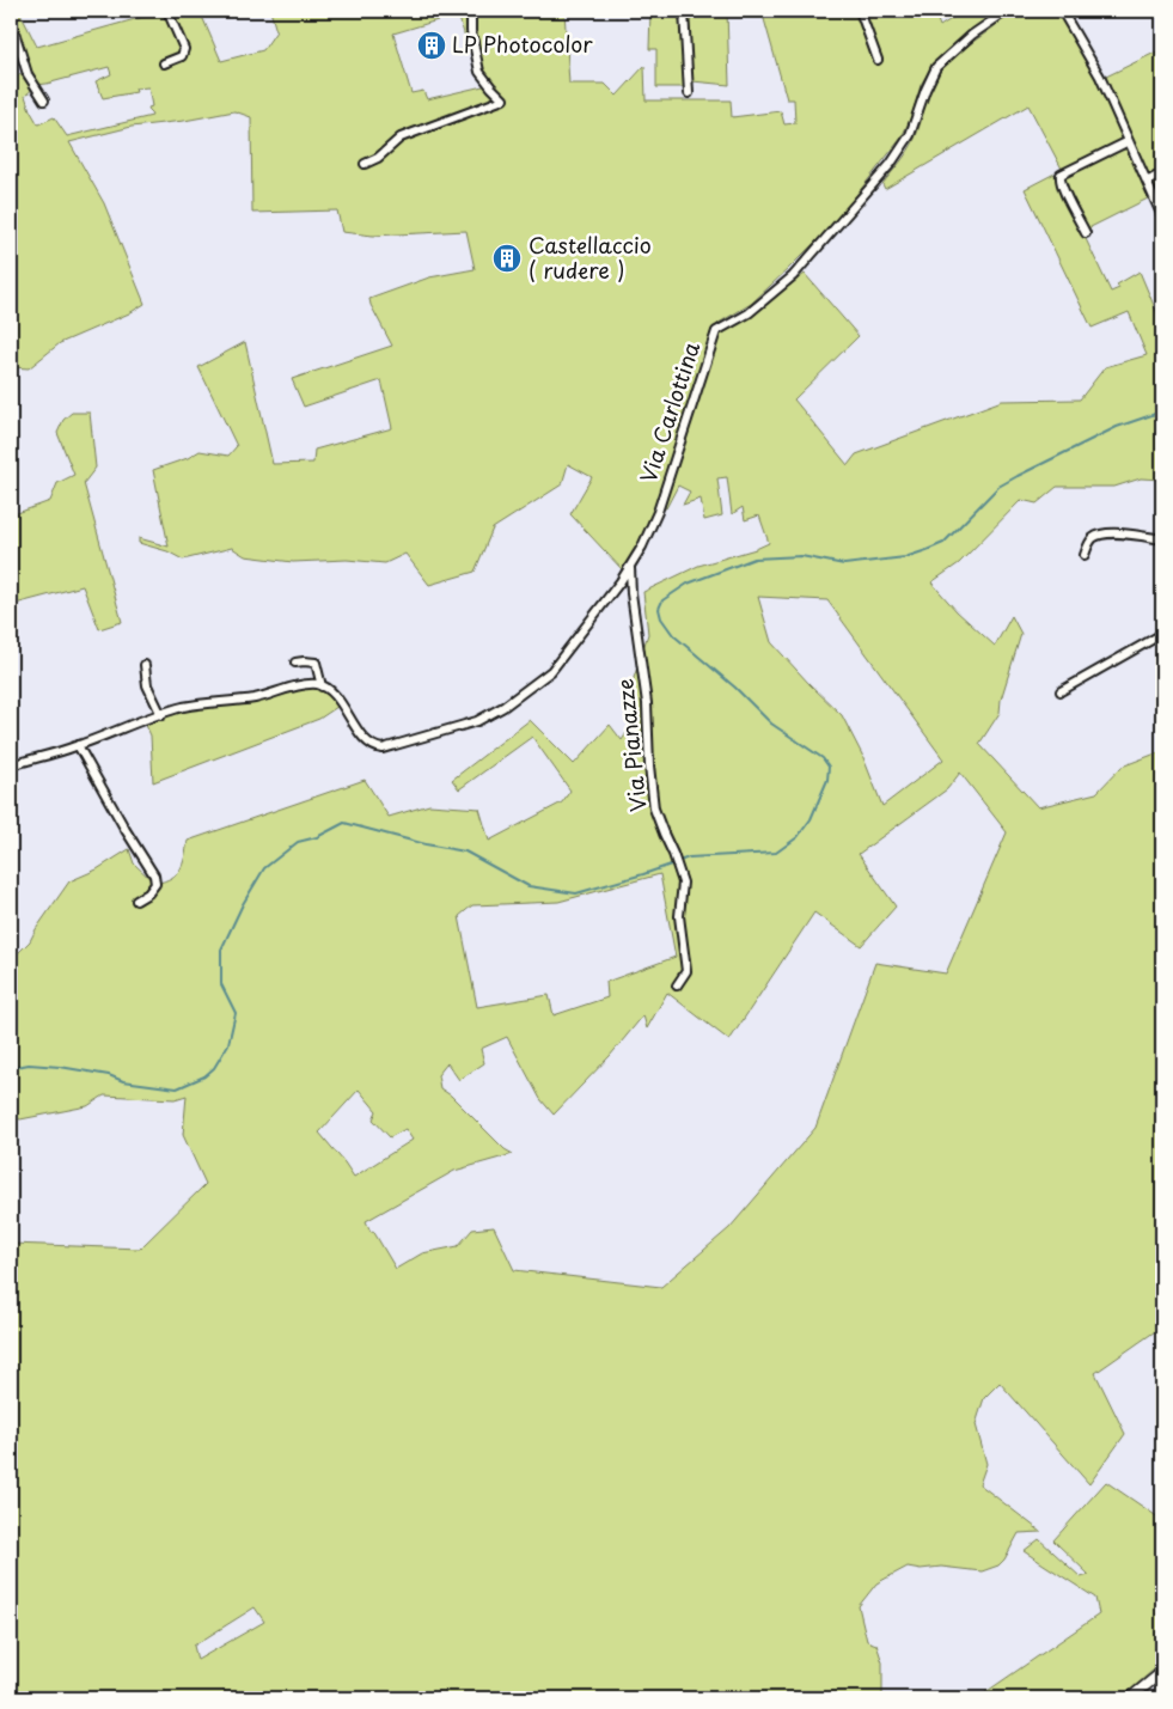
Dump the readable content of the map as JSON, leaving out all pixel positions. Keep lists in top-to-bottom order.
{
  "streets": {
    "street": ["Via Carlottina", "Via Pianazze"]
  },
  "crossings": [
    ["Via Carlottina", "Via Pianazze"]
  ],
  "places": {
    "building": ["LP Photocolor", "Castellaccio ( rudere )"]
  }
}
